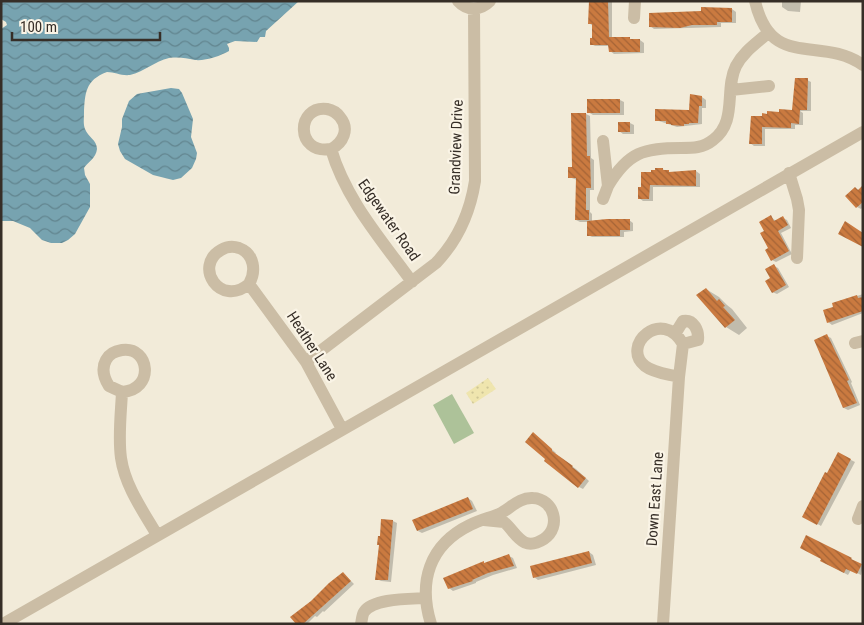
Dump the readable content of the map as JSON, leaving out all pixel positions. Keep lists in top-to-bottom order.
{
  "streets": {
    "street": [
      "Grandview Drive",
      "Edgewater Road",
      "Heather Lane",
      "Down East Lane"
    ]
  },
  "crossings": [
    ["Grandview Drive", "Edgewater Road"],
    ["Grandview Drive", "Heather Lane"]
  ],
  "scale_bar": "100 m"
}
